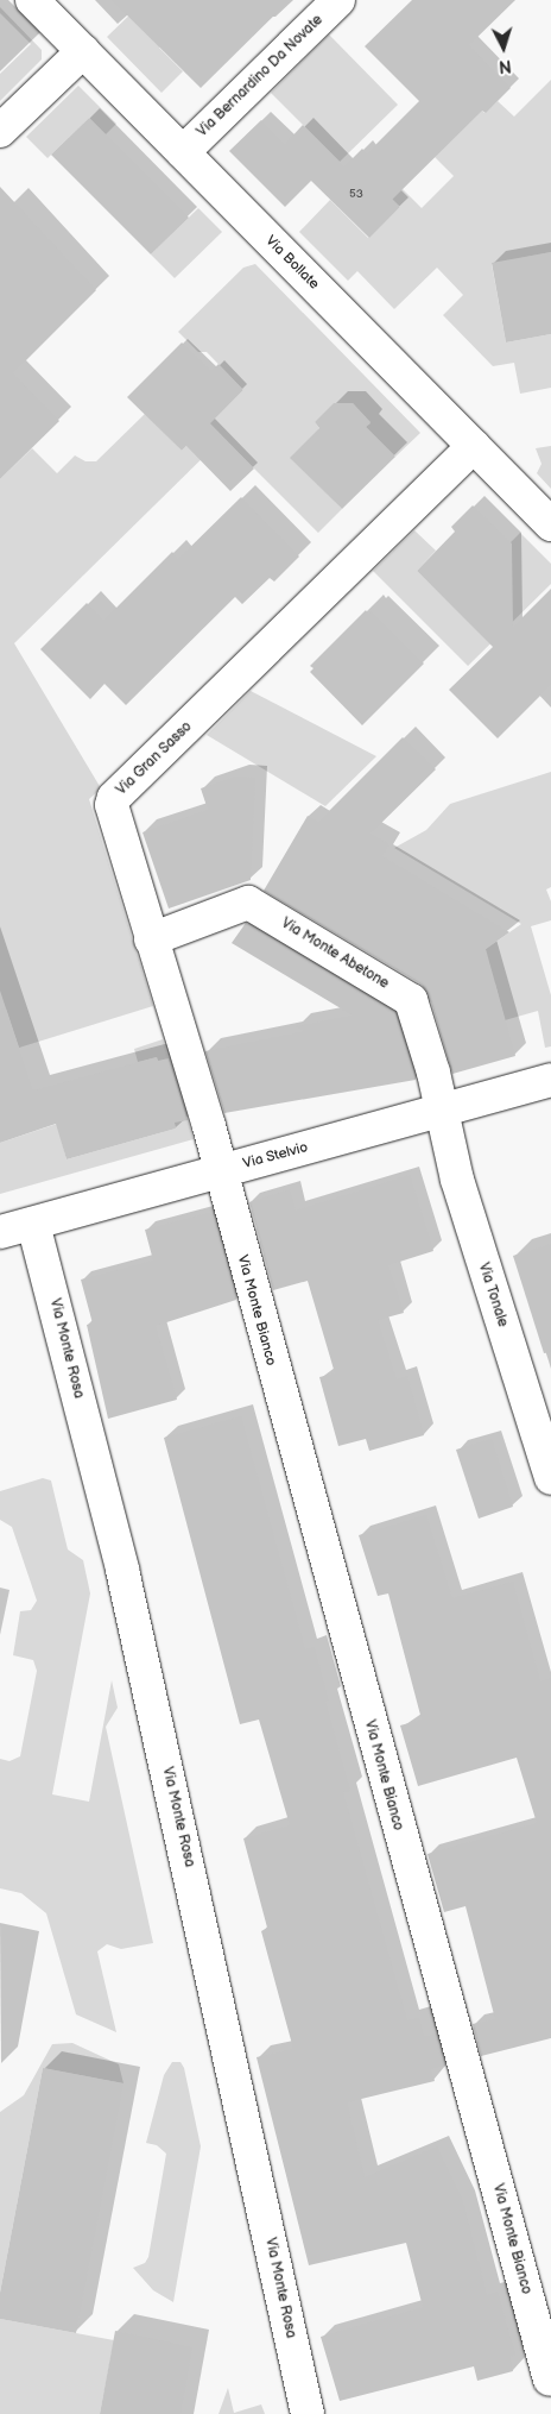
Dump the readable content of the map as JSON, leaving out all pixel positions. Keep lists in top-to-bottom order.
{
  "streets": {
    "street": [
      "Via Bernardino Da Novate",
      "Via Bollate",
      "Via Gran Sasso",
      "Via Monte Abetone",
      "Via Stelvio",
      "Via Tonale",
      "Via Monte Bianco",
      "Via Monte Rosa"
    ]
  },
  "crossings": [
    ["Via Bernardino Da Novate", "Via Bollate"],
    ["Via Bollate", "Via Gran Sasso"],
    ["Via Gran Sasso", "Via Monte Abetone"],
    ["Via Gran Sasso", "Via Stelvio"],
    ["Via Gran Sasso", "Via Monte Bianco"],
    ["Via Monte Abetone", "Via Stelvio"],
    ["Via Monte Abetone", "Via Tonale"],
    ["Via Stelvio", "Via Tonale"],
    ["Via Stelvio", "Via Monte Bianco"],
    ["Via Stelvio", "Via Monte Rosa"]
  ],
  "house_numbers": ["53"],
  "north": "bottom"
}
